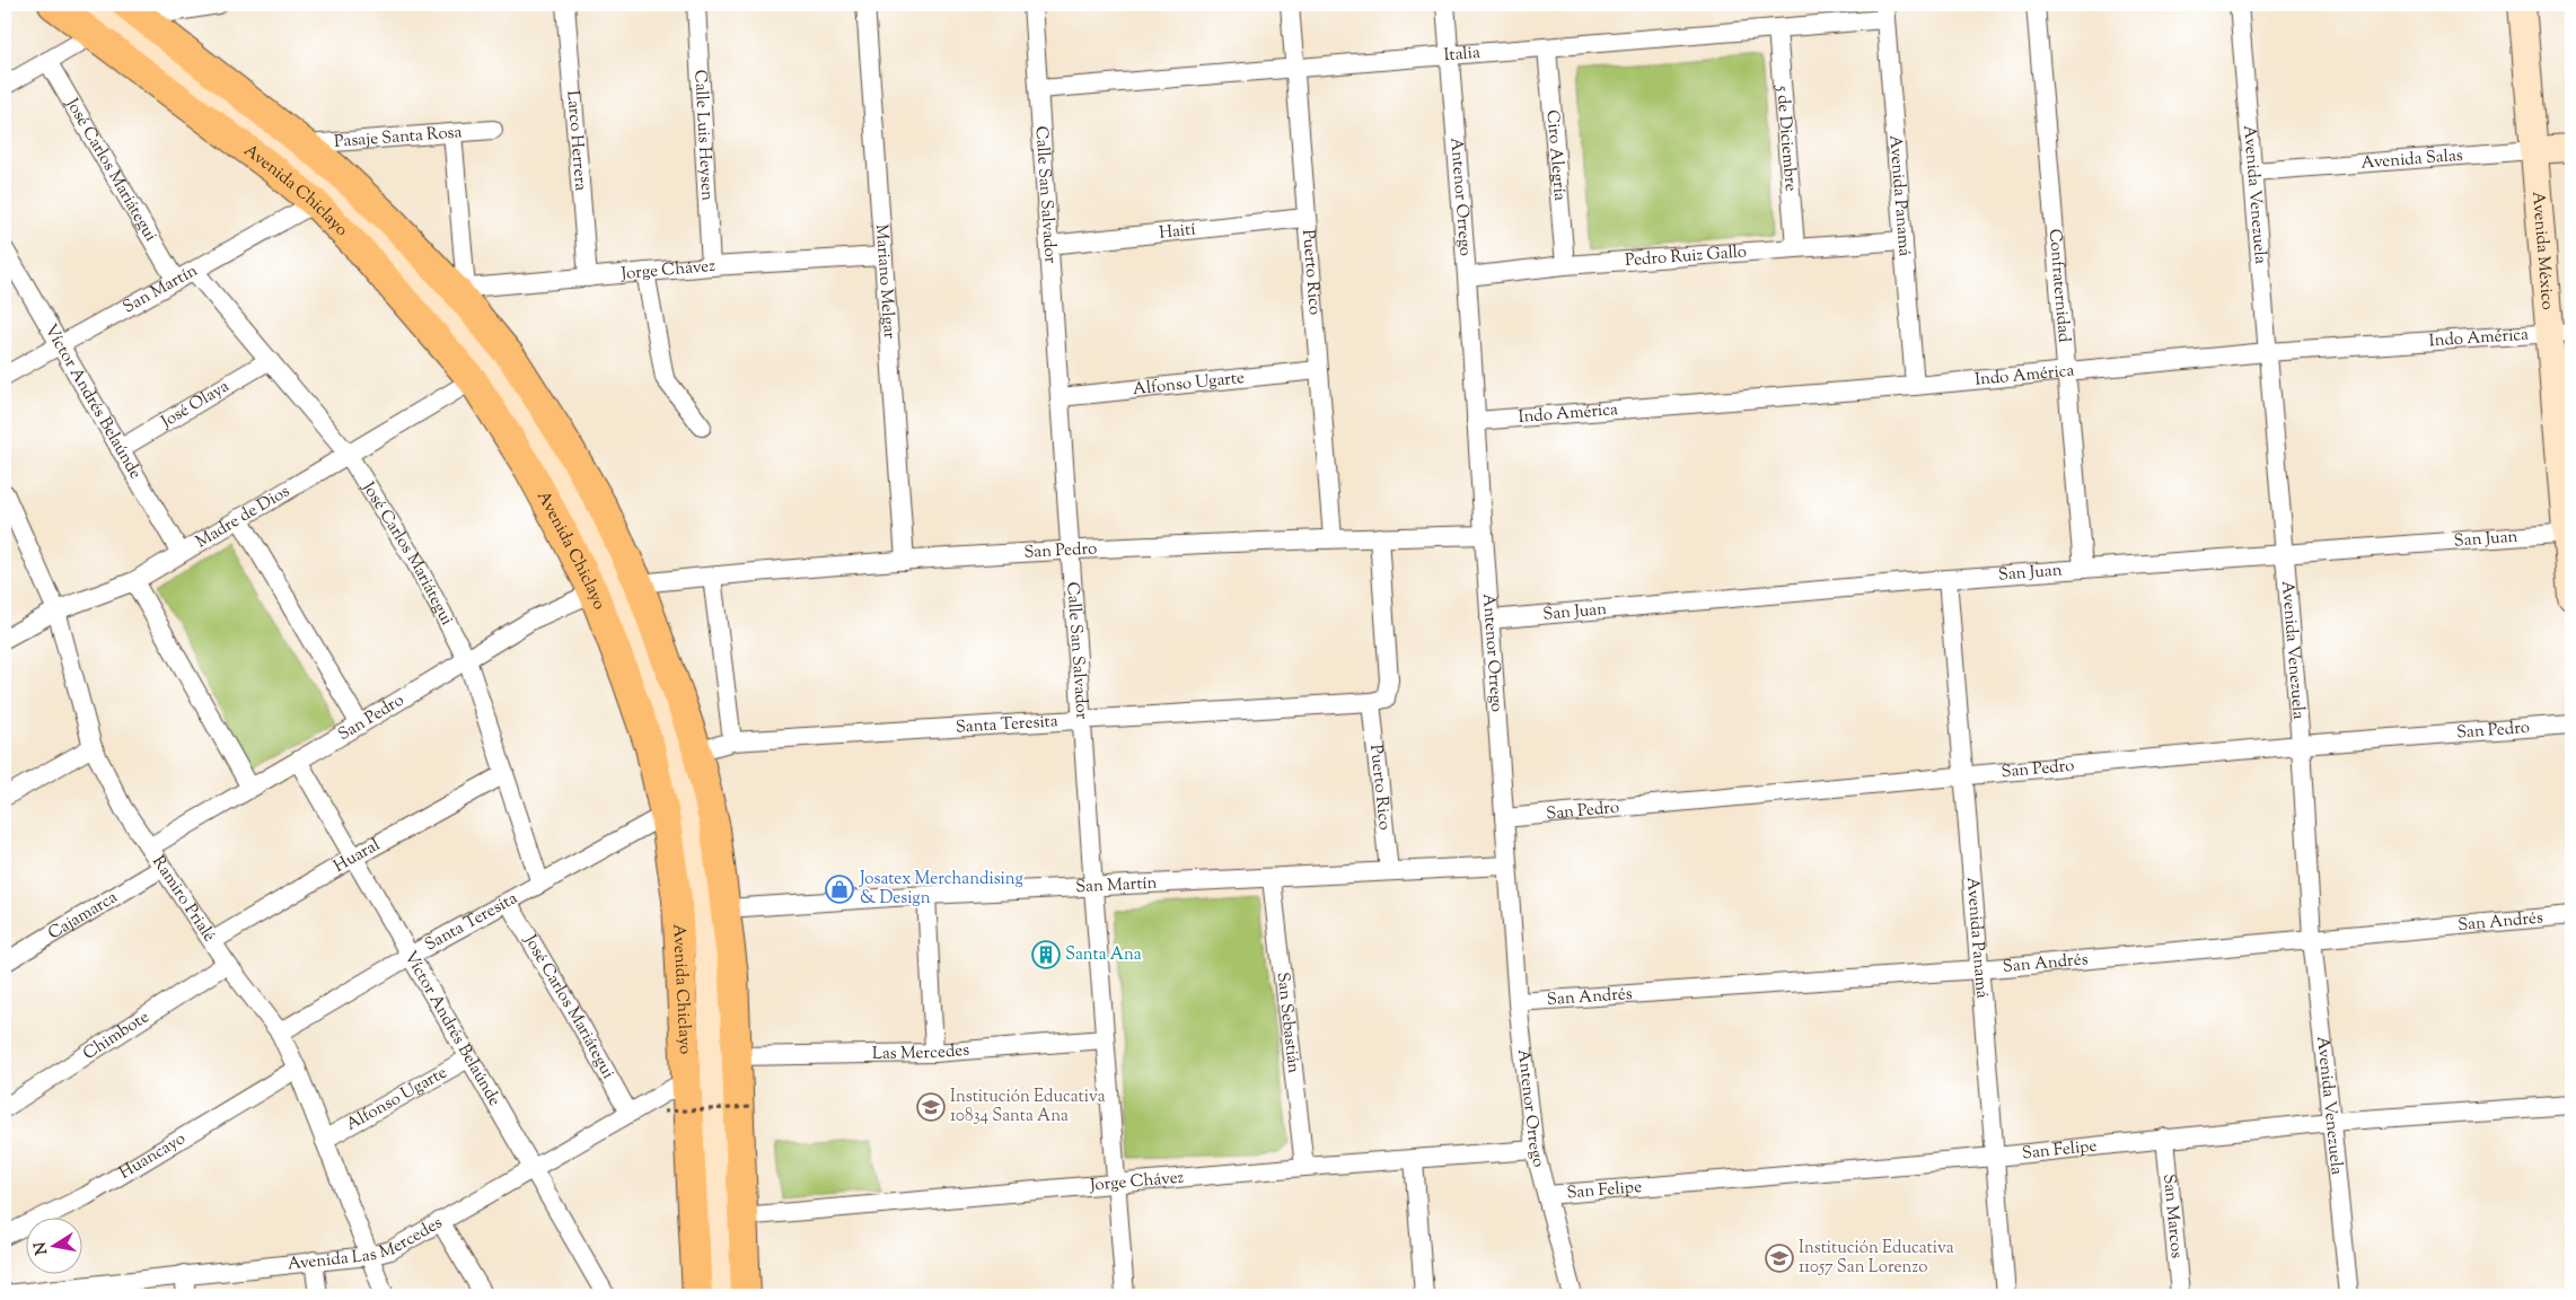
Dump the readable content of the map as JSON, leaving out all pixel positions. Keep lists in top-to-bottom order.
{
  "streets": {
    "main road": ["Avenida Chiclayo"],
    "street": [
      "Italia",
      "Calle Luis Heysen",
      "Pasaje Santa Rosa",
      "5 de Diciembre",
      "Larco Herrera",
      "Ciro Alegría",
      "Avenida Salas",
      "José Carlos Mariátegui",
      "Calle San Salvador",
      "Avenida Panamá",
      "Avenida Venezuela",
      "Antenor Orrego",
      "Haití",
      "Avenida México",
      "Pedro Ruiz Gallo",
      "Jorge Chávez",
      "Puerto Rico",
      "Mariano Melgar",
      "Confraternidad",
      "San Martín",
      "Indo América",
      "Alfonso Ugarte",
      "Víctor Andrés Belaúnde",
      "José Olaya",
      "Madre de Dios",
      "San Juan",
      "San Pedro",
      "Santa Teresita",
      "Huaral",
      "Ramiro Prialé",
      "Cajamarca",
      "San Andrés",
      "San Sebastián",
      "Chimbote",
      "Las Mercedes",
      "San Felipe",
      "Huancayo",
      "San Marcos",
      "Avenida Las Mercedes"
    ]
  },
  "crossings": [
    ["Italia", "5 de Diciembre"],
    ["Italia", "Ciro Alegría"],
    ["Italia", "Calle San Salvador"],
    ["Italia", "Avenida Panamá"],
    ["Italia", "Antenor Orrego"],
    ["Italia", "Puerto Rico"],
    ["Calle Luis Heysen", "Jorge Chávez"],
    ["5 de Diciembre", "Pedro Ruiz Gallo"],
    ["Larco Herrera", "Jorge Chávez"],
    ["Ciro Alegría", "Pedro Ruiz Gallo"],
    ["Avenida Salas", "Avenida Venezuela"],
    ["Avenida Salas", "Avenida México"],
    ["José Carlos Mariátegui", "San Martín"],
    ["José Carlos Mariátegui", "José Olaya"],
    ["José Carlos Mariátegui", "Madre de Dios"],
    ["José Carlos Mariátegui", "San Pedro"],
    ["José Carlos Mariátegui", "Santa Teresita"],
    ["José Carlos Mariátegui", "Huaral"],
    ["José Carlos Mariátegui", "Avenida Las Mercedes"],
    ["Avenida Chiclayo", "San Martín"],
    ["Avenida Chiclayo", "Madre de Dios"],
    ["Avenida Chiclayo", "San Pedro"],
    ["Avenida Chiclayo", "Santa Teresita"],
    ["Avenida Chiclayo", "Avenida Las Mercedes"],
    ["Calle San Salvador", "Haití"],
    ["Calle San Salvador", "Jorge Chávez"],
    ["Calle San Salvador", "San Martín"],
    ["Calle San Salvador", "Alfonso Ugarte"],
    ["Calle San Salvador", "San Pedro"],
    ["Calle San Salvador", "Santa Teresita"],
    ["Calle San Salvador", "Las Mercedes"],
    ["Avenida Panamá", "Pedro Ruiz Gallo"],
    ["Avenida Panamá", "Indo América"],
    ["Avenida Panamá", "San Juan"],
    ["Avenida Panamá", "San Pedro"],
    ["Avenida Panamá", "San Andrés"],
    ["Avenida Panamá", "San Felipe"],
    ["Avenida Venezuela", "Indo América"],
    ["Avenida Venezuela", "San Juan"],
    ["Avenida Venezuela", "San Pedro"],
    ["Avenida Venezuela", "San Andrés"],
    ["Avenida Venezuela", "San Felipe"],
    ["Antenor Orrego", "Pedro Ruiz Gallo"],
    ["Antenor Orrego", "Jorge Chávez"],
    ["Antenor Orrego", "San Martín"],
    ["Antenor Orrego", "Indo América"],
    ["Antenor Orrego", "San Juan"],
    ["Antenor Orrego", "San Pedro"],
    ["Antenor Orrego", "San Andrés"],
    ["Antenor Orrego", "San Felipe"],
    ["Haití", "Puerto Rico"],
    ["Avenida México", "Indo América"],
    ["Avenida México", "San Juan"],
    ["Jorge Chávez", "Mariano Melgar"],
    ["Jorge Chávez", "San Sebastián"],
    ["Puerto Rico", "San Martín"],
    ["Puerto Rico", "Alfonso Ugarte"],
    ["Puerto Rico", "San Pedro"],
    ["Puerto Rico", "Santa Teresita"],
    ["Mariano Melgar", "San Pedro"],
    ["Confraternidad", "Indo América"],
    ["Confraternidad", "San Juan"],
    ["San Martín", "Víctor Andrés Belaúnde"],
    ["San Martín", "San Sebastián"],
    ["Alfonso Ugarte", "Víctor Andrés Belaúnde"],
    ["Alfonso Ugarte", "Ramiro Prialé"],
    ["Víctor Andrés Belaúnde", "José Olaya"],
    ["Víctor Andrés Belaúnde", "Madre de Dios"],
    ["Víctor Andrés Belaúnde", "San Pedro"],
    ["Víctor Andrés Belaúnde", "Santa Teresita"],
    ["Víctor Andrés Belaúnde", "Huaral"],
    ["Víctor Andrés Belaúnde", "Avenida Las Mercedes"],
    ["Madre de Dios", "Ramiro Prialé"],
    ["San Pedro", "Ramiro Prialé"],
    ["Santa Teresita", "Ramiro Prialé"],
    ["Huaral", "Ramiro Prialé"],
    ["Ramiro Prialé", "Cajamarca"],
    ["Ramiro Prialé", "Chimbote"],
    ["Ramiro Prialé", "Huancayo"],
    ["Ramiro Prialé", "Avenida Las Mercedes"],
    ["San Felipe", "San Marcos"]
  ],
  "places": {
    "shop": ["Josatex Merchandising & Design"],
    "building": ["Santa Ana"],
    "school or university": ["Institución Educativa 10834 Santa Ana", "Institución Educativa 11057 San Lorenzo"]
  },
  "north": "left"
}
